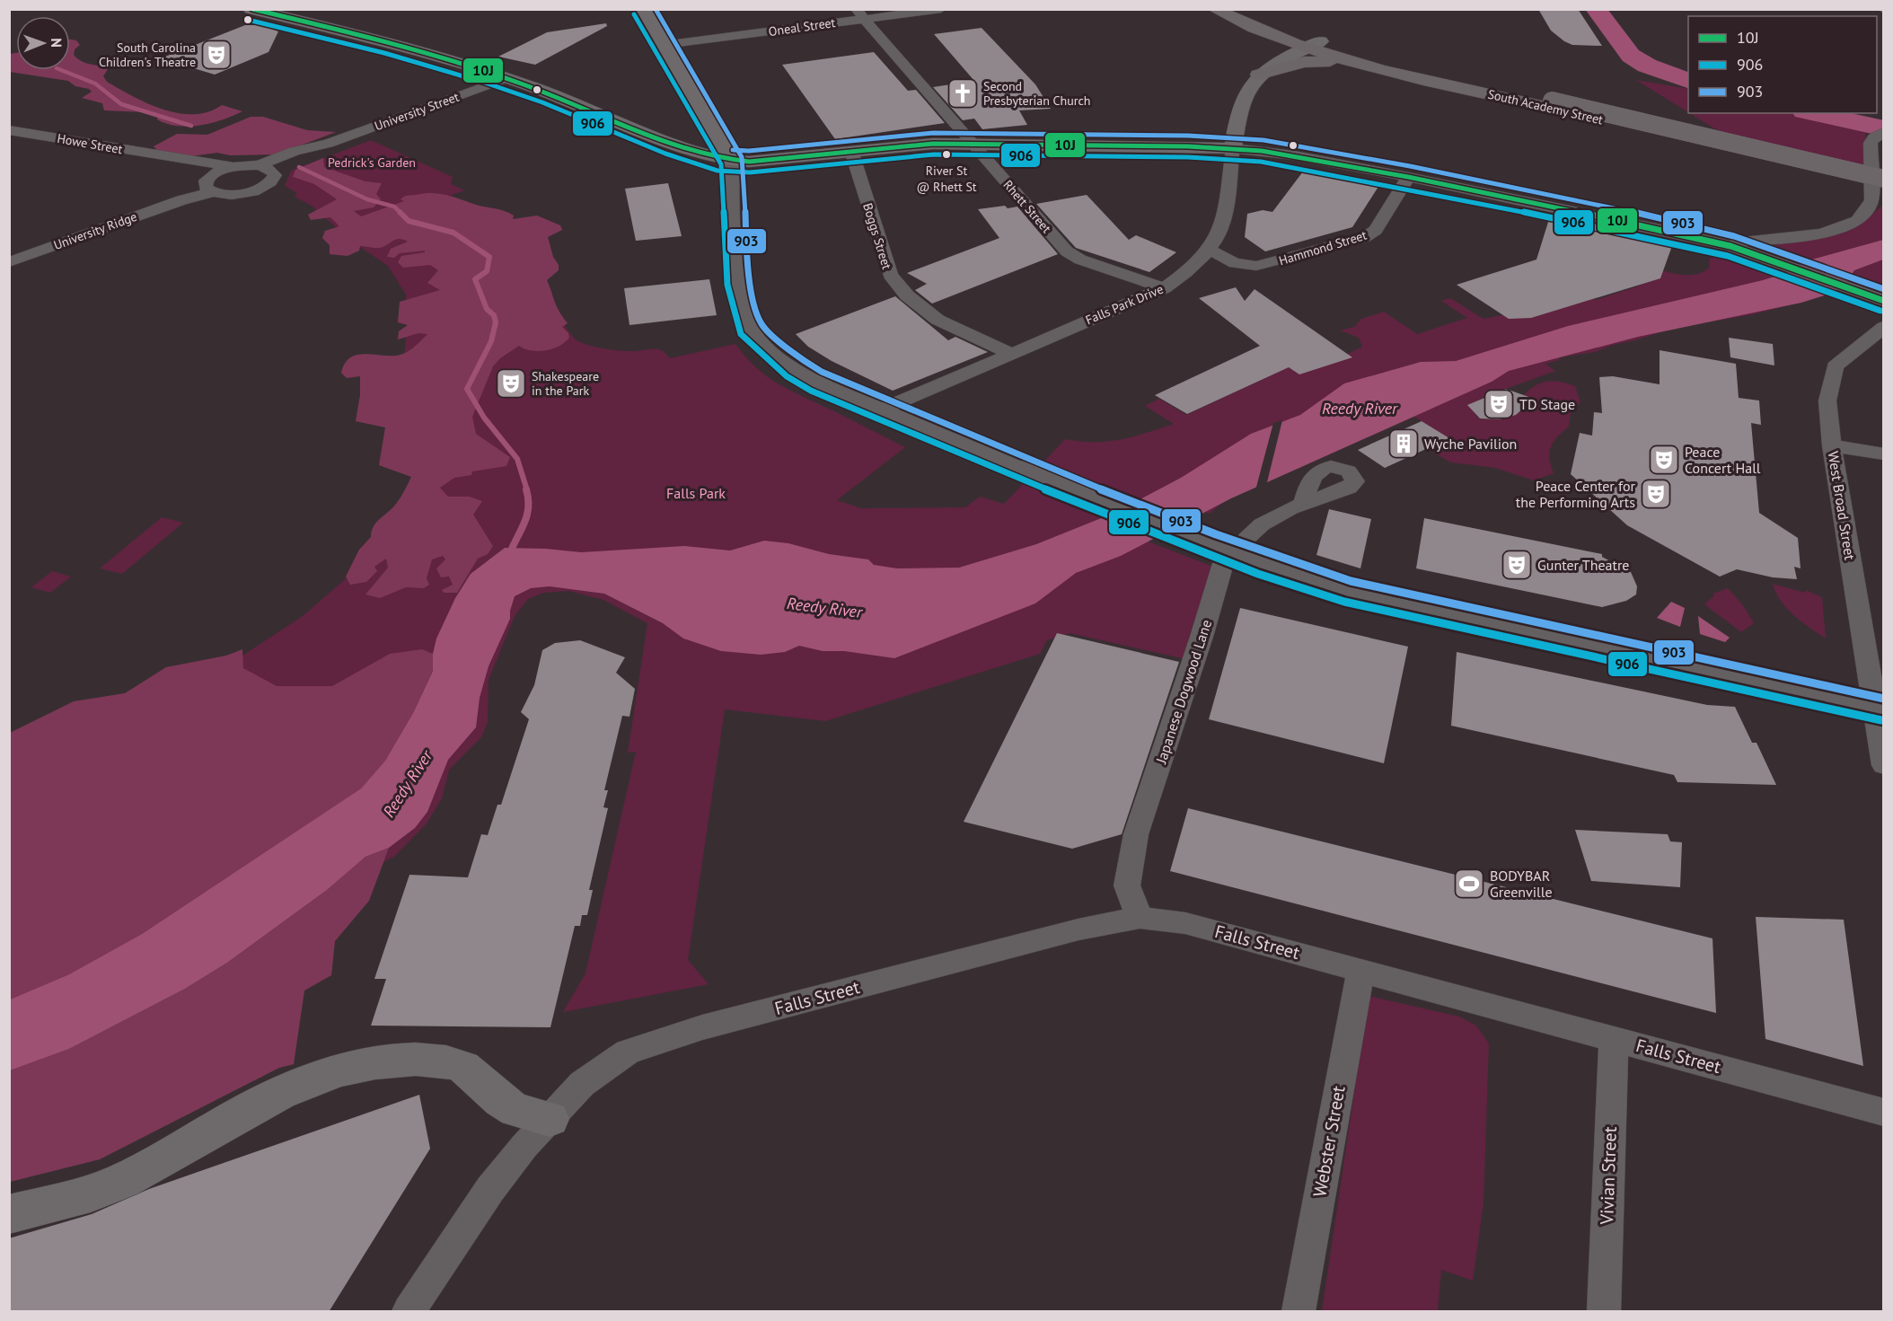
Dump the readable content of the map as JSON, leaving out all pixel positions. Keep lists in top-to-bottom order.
{
  "streets": {
    "highway": ["South Academy Street"],
    "main road": ["Falls Park Drive"],
    "street": [
      "Oneal Street",
      "University Street",
      "Howe Street",
      "Rhett Street",
      "University Ridge",
      "Boggs Street",
      "Hammond Street",
      "West Broad Street",
      "Japanese Dogwood Lane",
      "Falls Street",
      "Webster Street",
      "Vivian Street"
    ]
  },
  "crossings": [
    ["Oneal Street", "Rhett Street"],
    ["South Academy Street", "Falls Park Drive"],
    ["University Street", "Howe Street"],
    ["Howe Street", "University Ridge"],
    ["Rhett Street", "Falls Park Drive"],
    ["Boggs Street", "Falls Park Drive"],
    ["Hammond Street", "Falls Park Drive"],
    ["Japanese Dogwood Lane", "Falls Street"],
    ["Falls Street", "Webster Street"],
    ["Falls Street", "Vivian Street"]
  ],
  "water": ["Reedy River"],
  "parks": ["Pedrick's Garden", "Falls Park"],
  "places": {
    "theatre": [
      "South Carolina Children's Theatre",
      "Shakespeare in the Park",
      "TD Stage",
      "Peace Concert Hall",
      "Peace Center for the Performing Arts",
      "Gunter Theatre"
    ],
    "church": ["Second Presbyterian Church"],
    "other": ["River St @ Rhett St"],
    "building": ["Wyche Pavilion"],
    "sports": ["BODYBAR Greenville"]
  },
  "lines": ["transit line 10J", "transit line 903", "transit line 906"],
  "legend": ["10J", "906", "903"],
  "north": "right"
}
